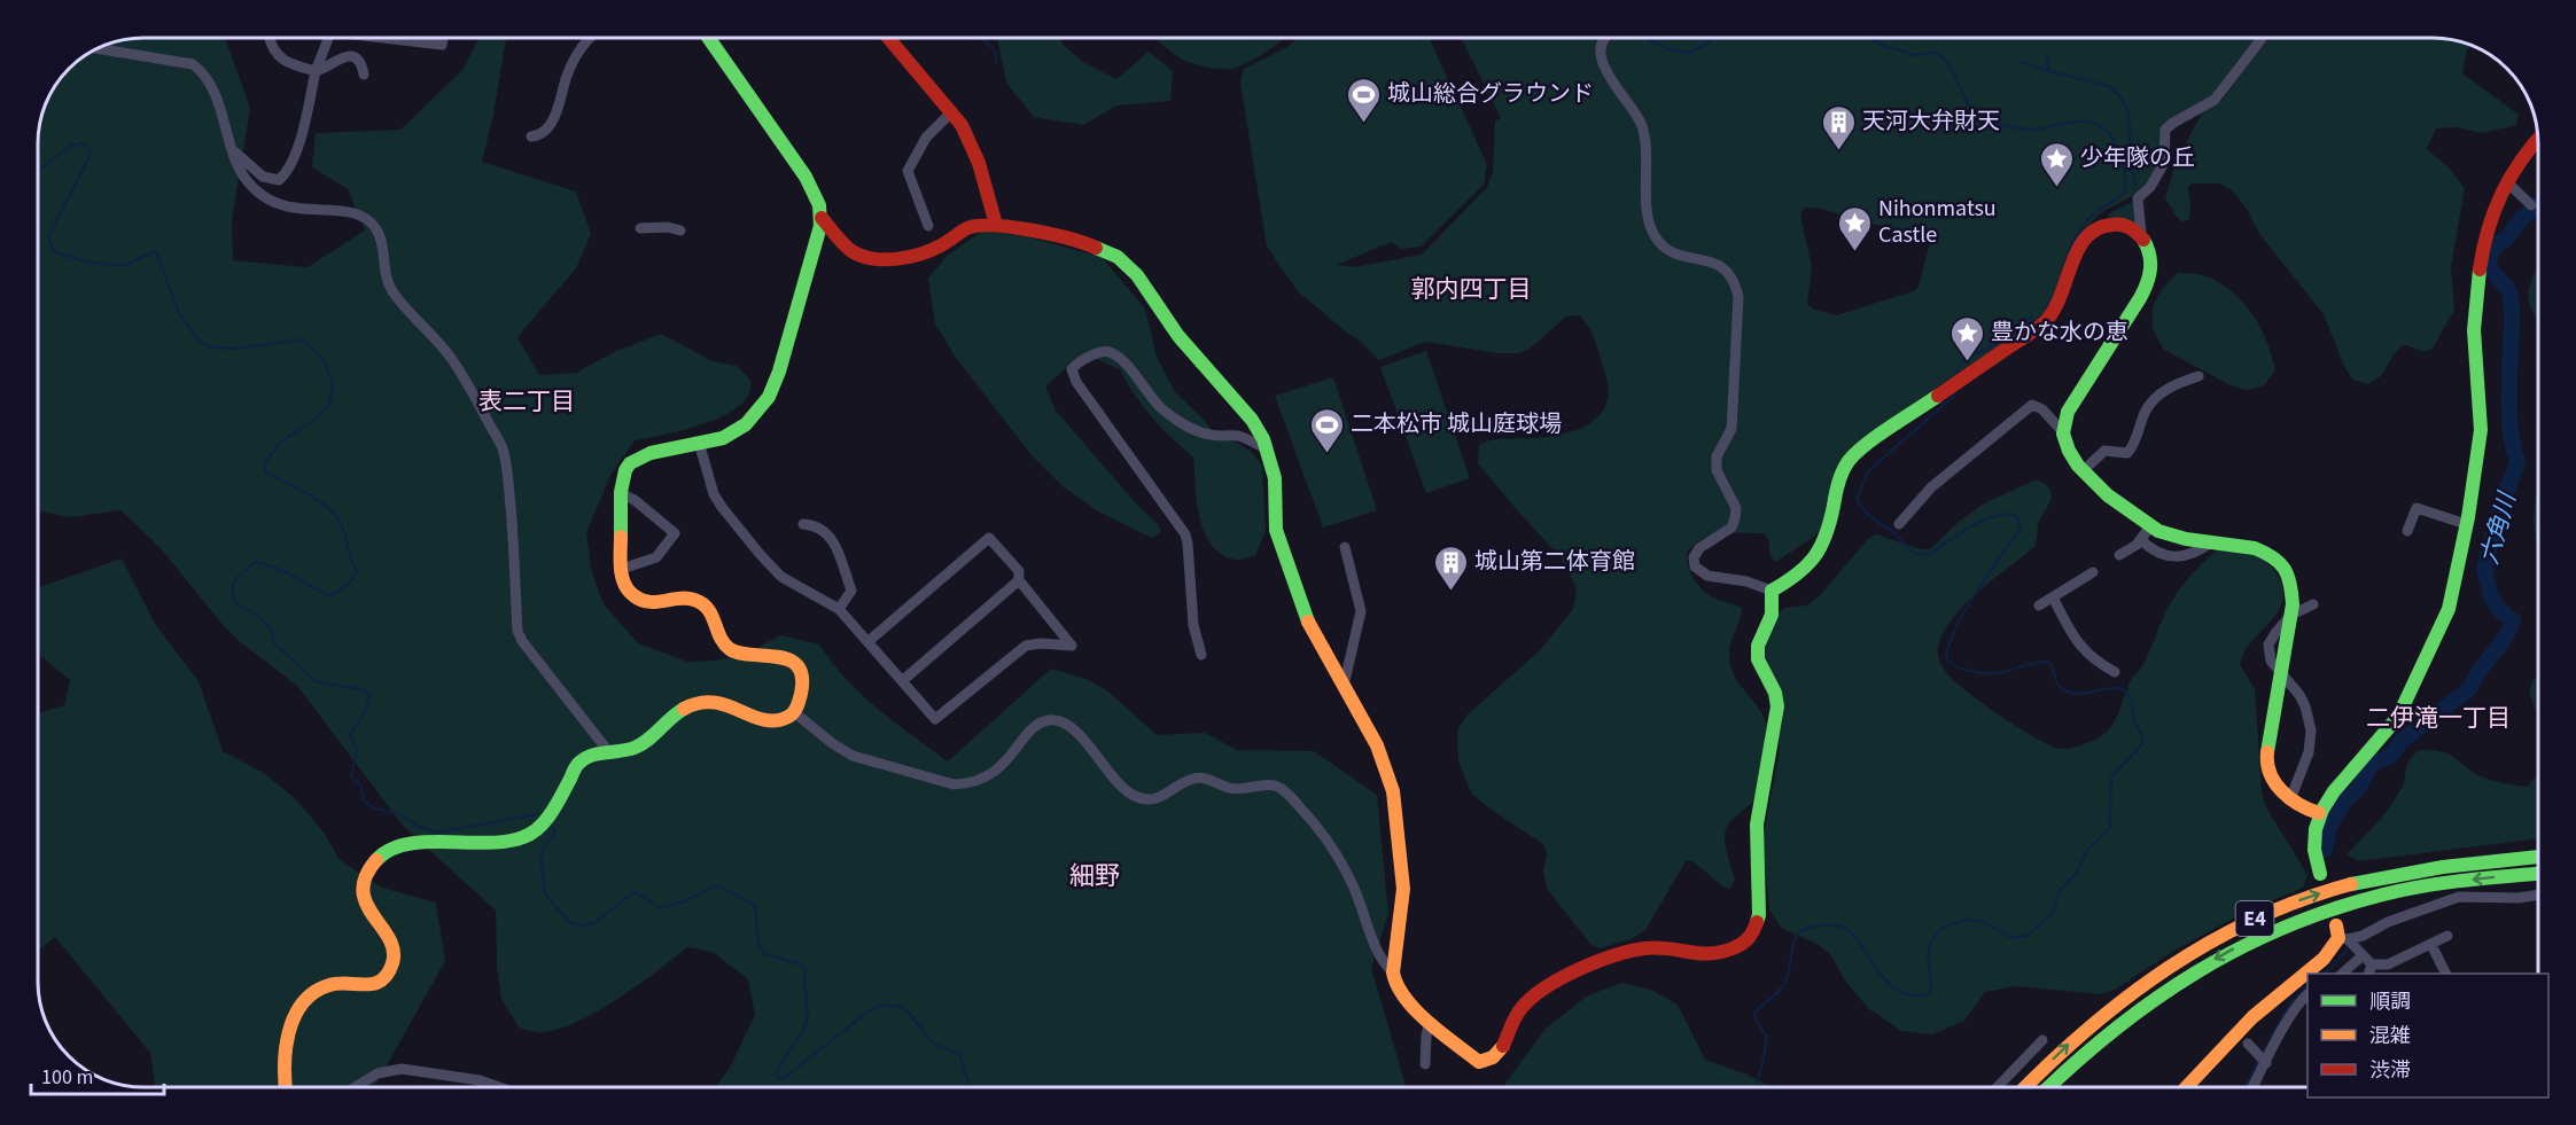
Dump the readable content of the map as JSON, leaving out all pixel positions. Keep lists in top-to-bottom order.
{
  "streets": {
    "main road": ["E4"]
  },
  "districts": [
    "郭内四丁目",
    "表二丁目",
    "二伊滝一丁目",
    "細野"
  ],
  "water": ["六角川"],
  "places": {
    "sports": ["城山総合グラウンド", "二本松市 城山庭球場"],
    "building": ["天河大弁財天", "城山第二体育館"],
    "place": ["少年隊の丘", "Nihonmatsu Castle", "豊かな水の恵"]
  },
  "legend": ["順調", "混雑", "渋滞"],
  "scale_bar": "100 m"
}
